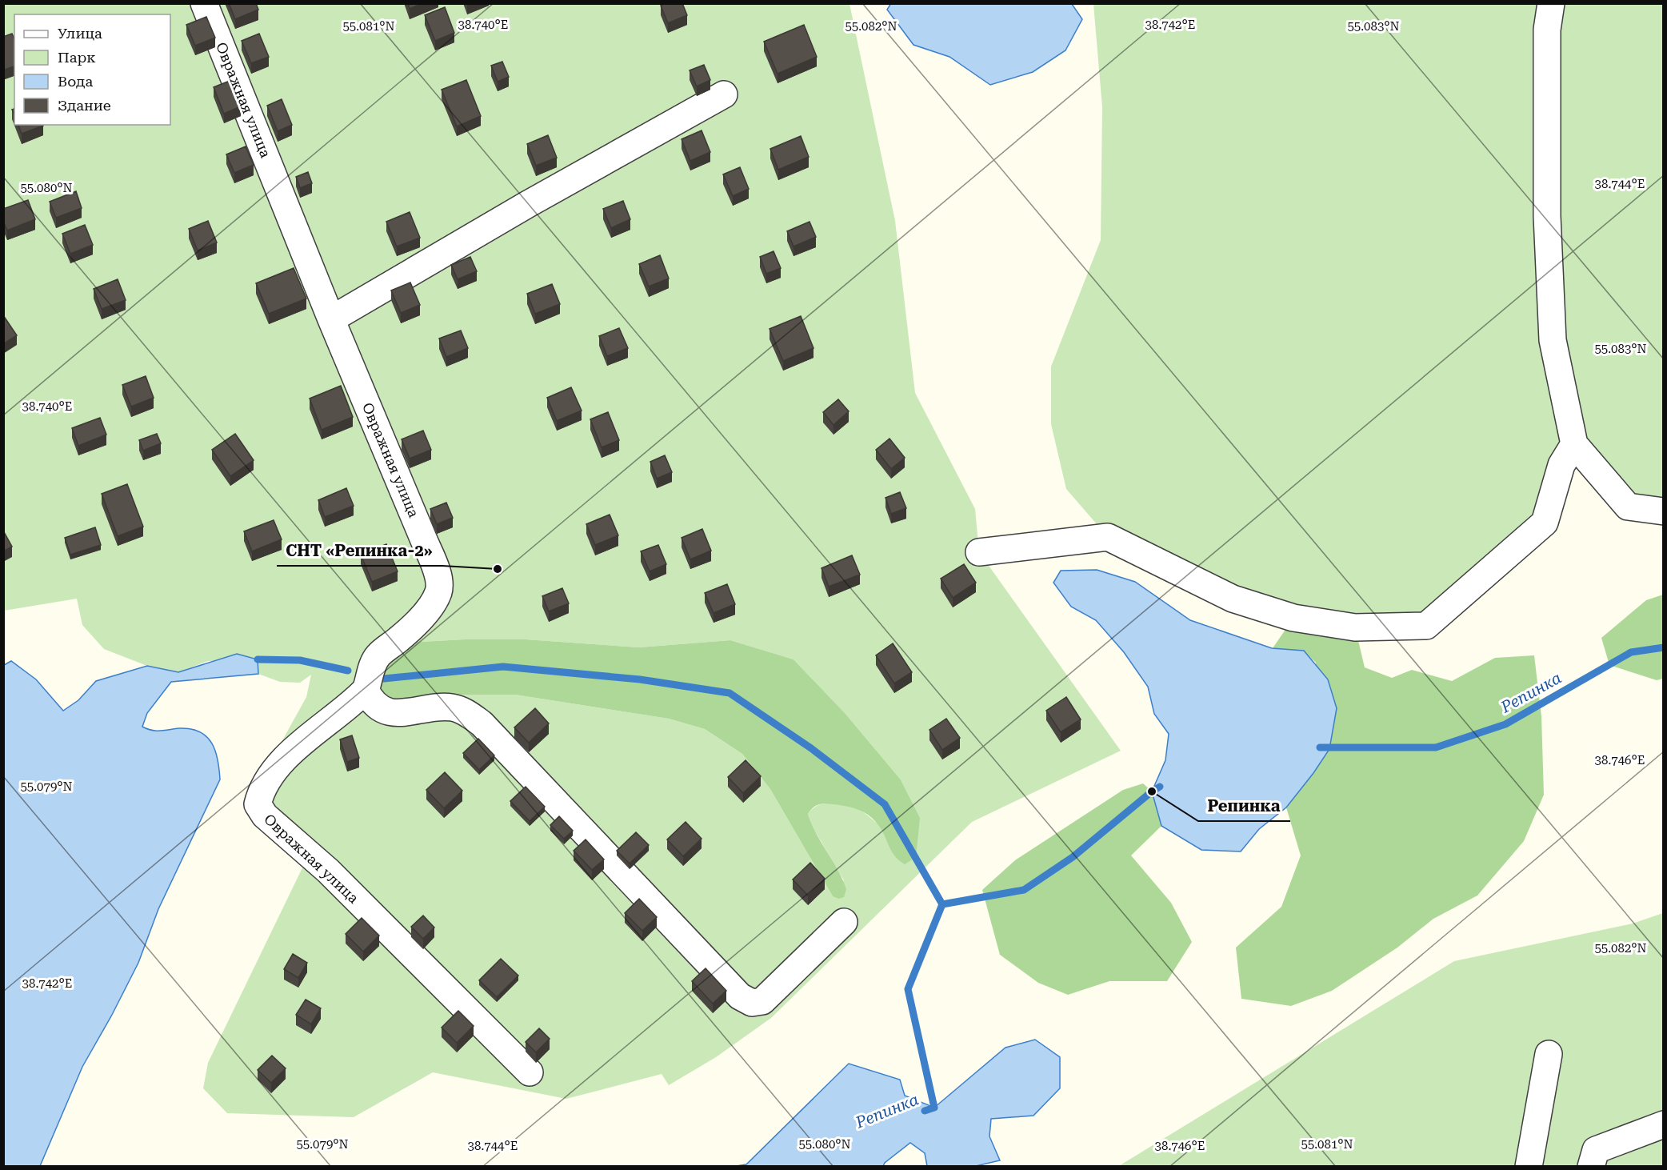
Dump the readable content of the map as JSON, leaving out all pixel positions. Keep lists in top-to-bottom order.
{
  "streets": {
    "street": ["Овражная улица"]
  },
  "water": ["Репинка"],
  "places": ["СНТ «Репинка-2»", "Репинка"],
  "legend": [
    "Улица",
    "Парк",
    "Вода",
    "Здание"
  ],
  "coordinates": [
    "38.740°E",
    "38.742°E",
    "55.081°N",
    "55.082°N",
    "55.083°N",
    "38.744°E",
    "55.080°N",
    "38.746°E",
    "55.079°N"
  ]
}
